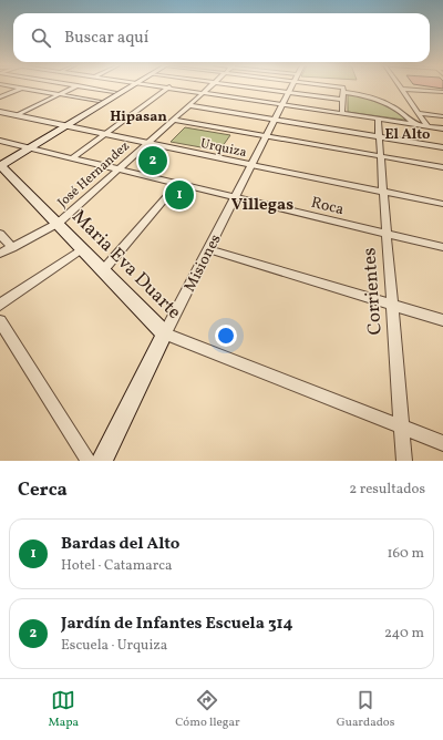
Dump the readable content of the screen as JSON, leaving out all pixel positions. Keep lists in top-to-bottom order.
{
  "streets": {
    "main road": ["Misiones", "Maria Eva Duarte"],
    "street": [
      "Urquiza",
      "José Hernandez",
      "Roca",
      "Corrientes"
    ]
  },
  "crossings": [
    ["Urquiza", "José Hernandez"],
    ["Urquiza", "Misiones"],
    ["Urquiza", "Corrientes"],
    ["José Hernandez", "Roca"],
    ["José Hernandez", "Maria Eva Duarte"],
    ["Roca", "Misiones"],
    ["Roca", "Corrientes"],
    ["Misiones", "Maria Eva Duarte"],
    ["Maria Eva Duarte", "Corrientes"]
  ],
  "districts": ["Hipasan", "El Alto", "Villegas"],
  "page": {
    "search": "Buscar aquí",
    "pins": ["2", "1"],
    "heading": ["Cerca", "2 resultados"],
    "list": [
      {
        "mark": "1",
        "name": "Bardas del Alto",
        "note": "Hotel · Catamarca",
        "value": "160 m"
      },
      {
        "mark": "2",
        "name": "Jardín de Infantes Escuela 314",
        "note": "Escuela · Urquiza",
        "value": "240 m"
      }
    ],
    "nav": ["Mapa", "Cómo llegar", "Guardados"]
  }
}
